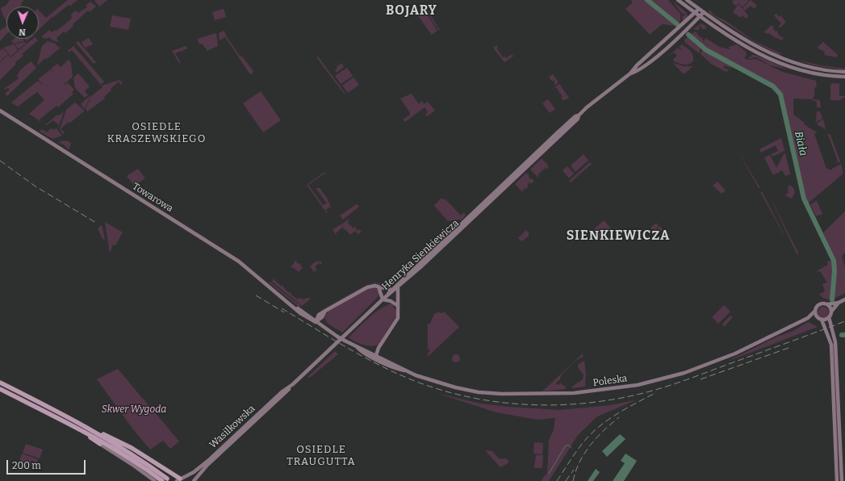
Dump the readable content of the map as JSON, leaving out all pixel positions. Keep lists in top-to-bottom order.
{
  "streets": {
    "main road": [
      "Towarowa",
      "Henryka Sienkiewicza",
      "Poleska",
      "Wasilkowska"
    ]
  },
  "crossings": [
    ["Towarowa", "Poleska"],
    ["Henryka Sienkiewicza", "Wasilkowska"]
  ],
  "districts": [
    "BOJARY",
    "OSIEDLE KRASZEWSKIEGO",
    "SIENKIEWICZA",
    "OSIEDLE TRAUGUTTA"
  ],
  "water": ["Biała"],
  "parks": ["Skwer Wygoda"],
  "scale_bar": "200 m",
  "north": "bottom"
}
